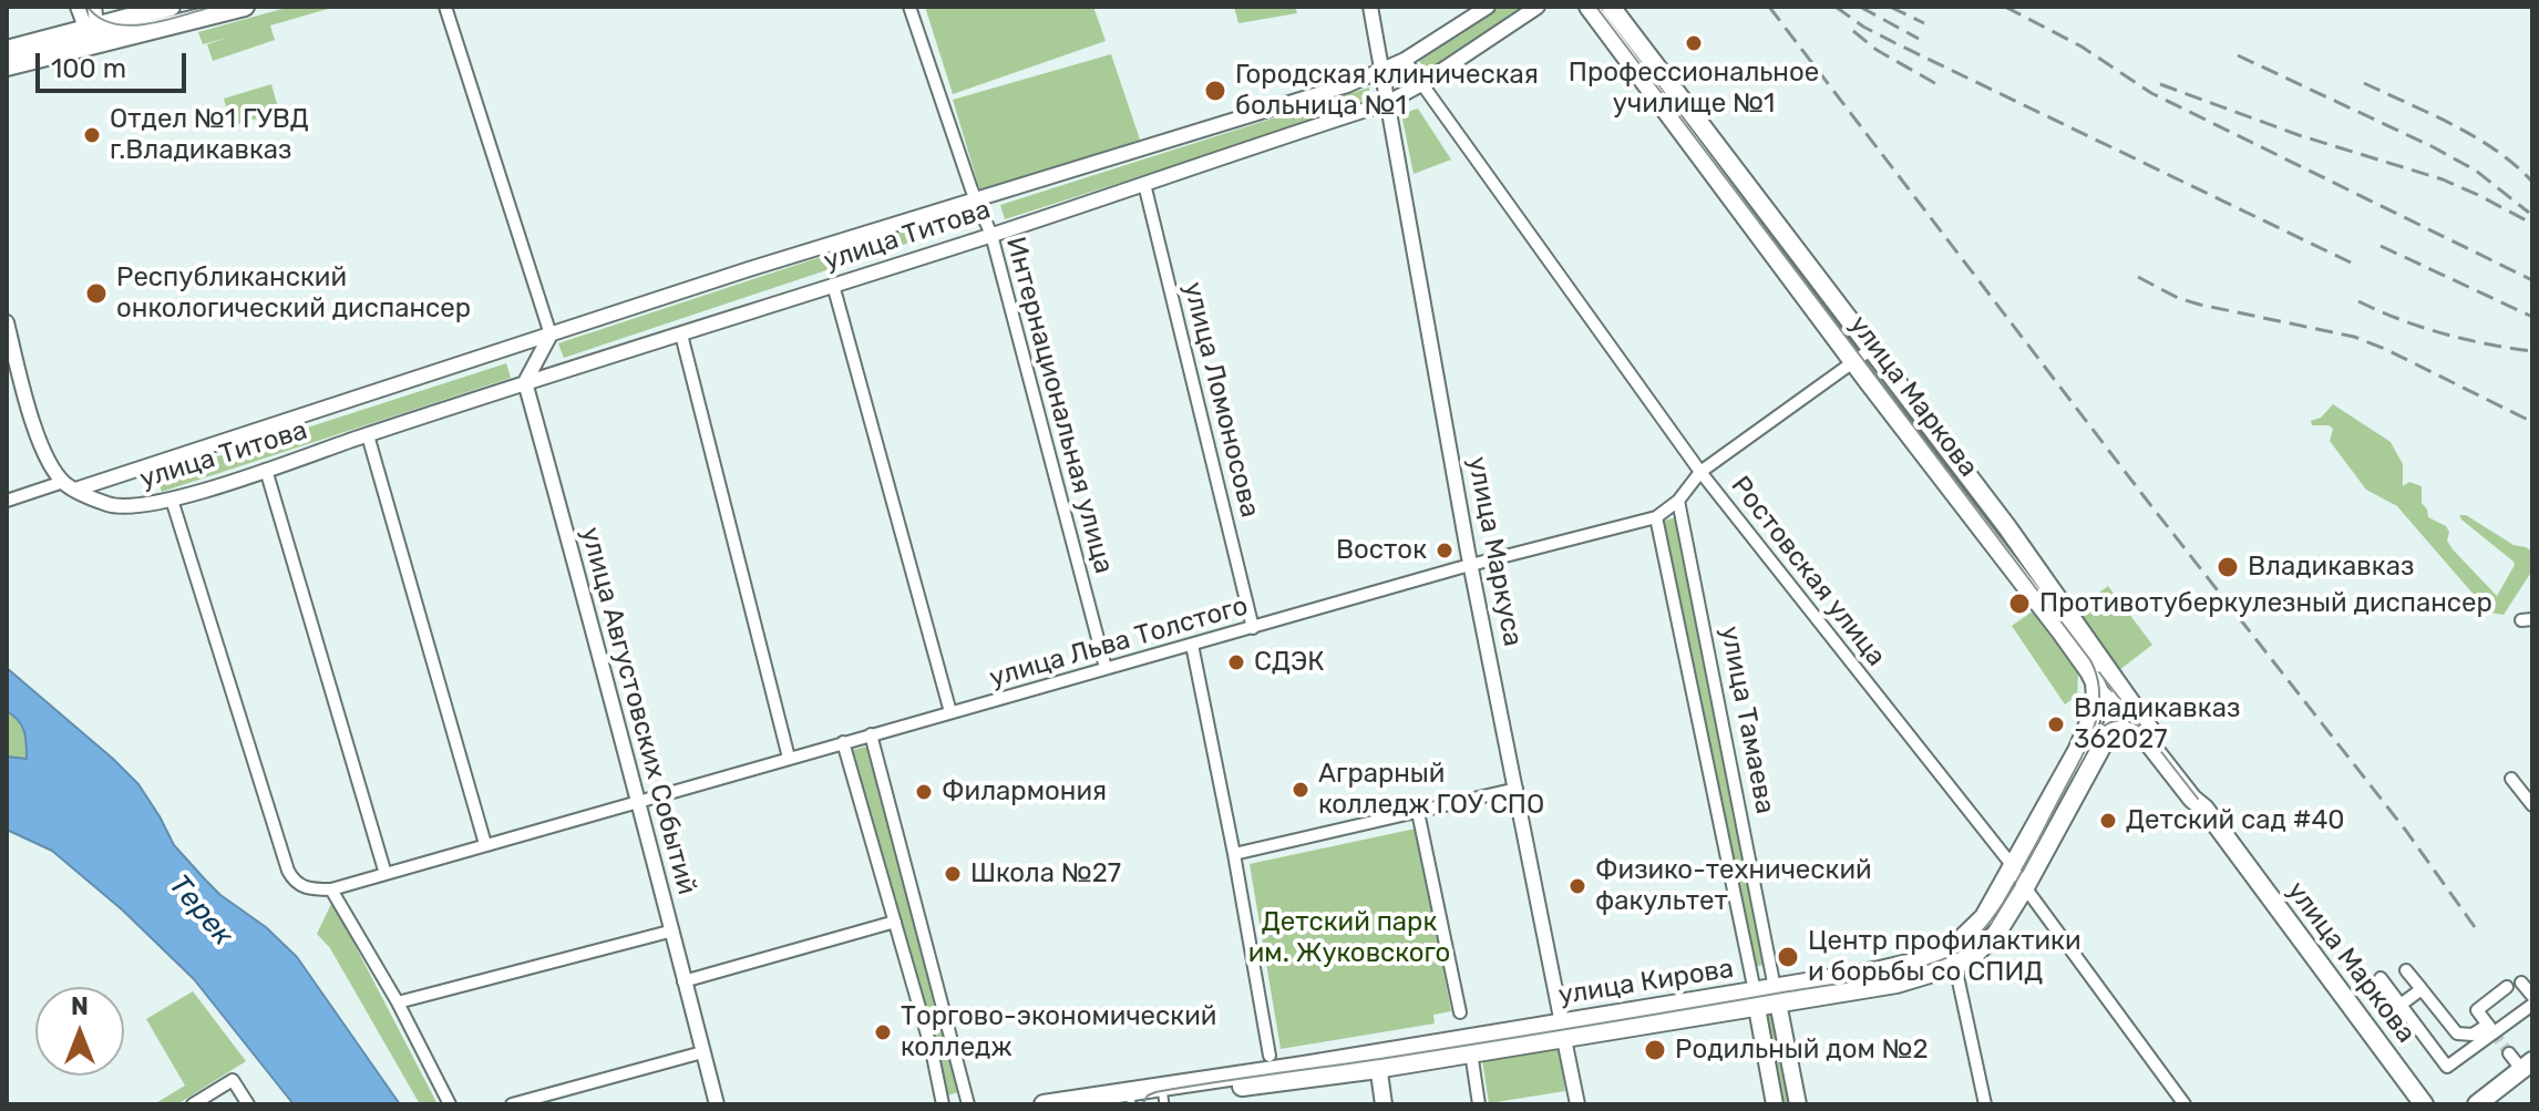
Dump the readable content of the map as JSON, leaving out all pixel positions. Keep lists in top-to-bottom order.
{
  "streets": {
    "main road": ["улица Маркова", "улица Тамаева", "улица Кирова"],
    "street": [
      "улица Титова",
      "улица Ломоносова",
      "Интернациональная улица",
      "улица Маркуса",
      "Ростовская улица",
      "улица Льва Толстого",
      "улица Августовских Событий"
    ]
  },
  "crossings": [
    ["улица Титова", "улица Ломоносова"],
    ["улица Титова", "Интернациональная улица"],
    ["улица Титова", "улица Маркуса"],
    ["улица Титова", "Ростовская улица"],
    ["улица Титова", "улица Августовских Событий"],
    ["улица Маркова", "улица Льва Толстого"],
    ["улица Маркова", "улица Кирова"],
    ["улица Ломоносова", "улица Льва Толстого"],
    ["Интернациональная улица", "улица Льва Толстого"],
    ["улица Маркуса", "улица Льва Толстого"],
    ["улица Маркуса", "улица Кирова"],
    ["Ростовская улица", "улица Льва Толстого"],
    ["Ростовская улица", "улица Кирова"],
    ["улица Льва Толстого", "улица Августовских Событий"],
    ["улица Льва Толстого", "улица Тамаева"],
    ["улица Тамаева", "улица Кирова"]
  ],
  "water": ["Терек"],
  "parks": ["Детский парк им. Жуковского"],
  "places": [
    "Профессиональное училище №1",
    "Городская клиническая больница №1",
    "Отдел №1 ГУВД г.Владикавказ",
    "Республиканский онкологический диспансер",
    "Восток",
    "Владикавказ",
    "Противотуберкулезный диспансер",
    "СДЭК",
    "Владикавказ 362027",
    "Аграрный колледж ГОУ СПО",
    "Филармония",
    "Детский сад #40",
    "Школа №27",
    "Физико-технический факультет",
    "Центр профилактики и борьбы со СПИД",
    "Торгово-экономический колледж",
    "Родильный дом №2"
  ],
  "scale_bar": "100 m",
  "north": "top"
}
